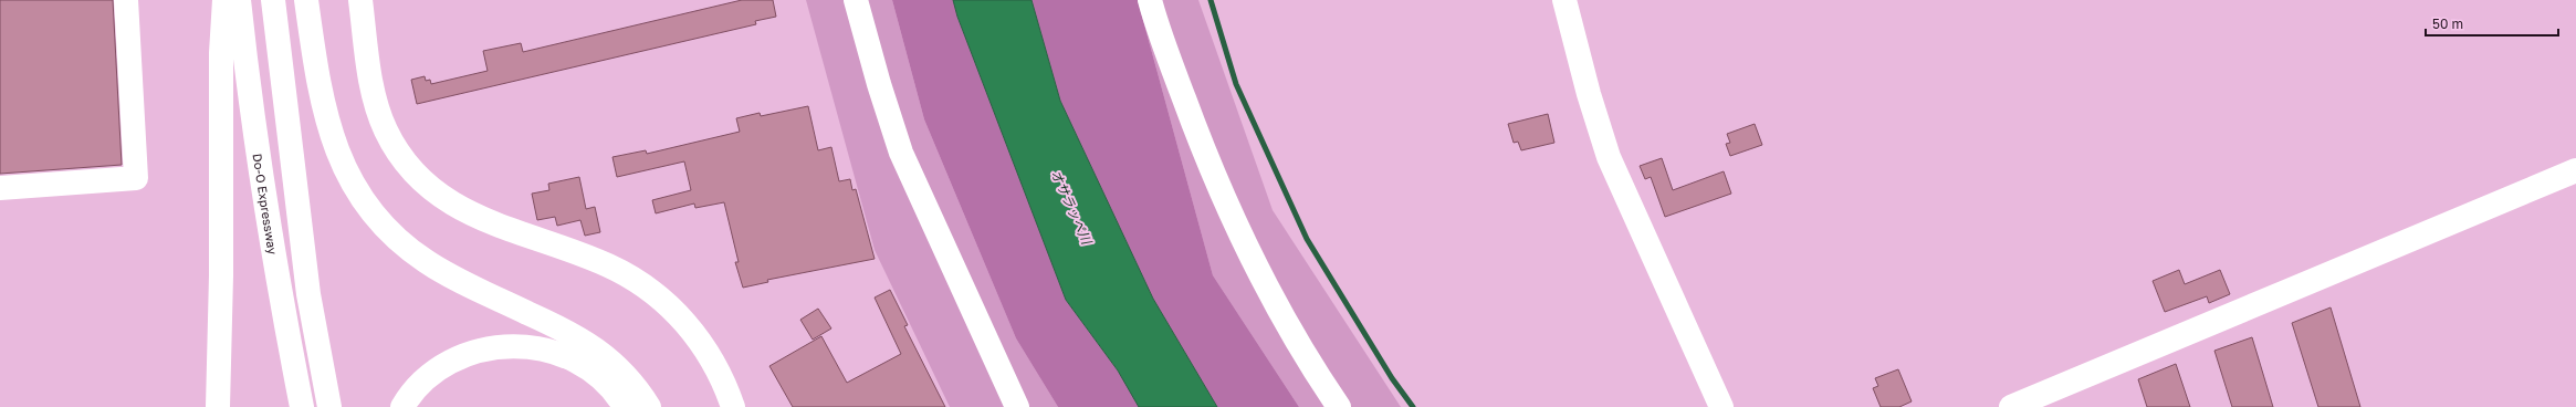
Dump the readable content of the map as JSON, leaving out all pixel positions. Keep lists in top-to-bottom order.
{
  "streets": {
    "main road": ["Do-O Expressway"]
  },
  "water": ["オサラッペ川"],
  "scale_bar": "50 m"
}
